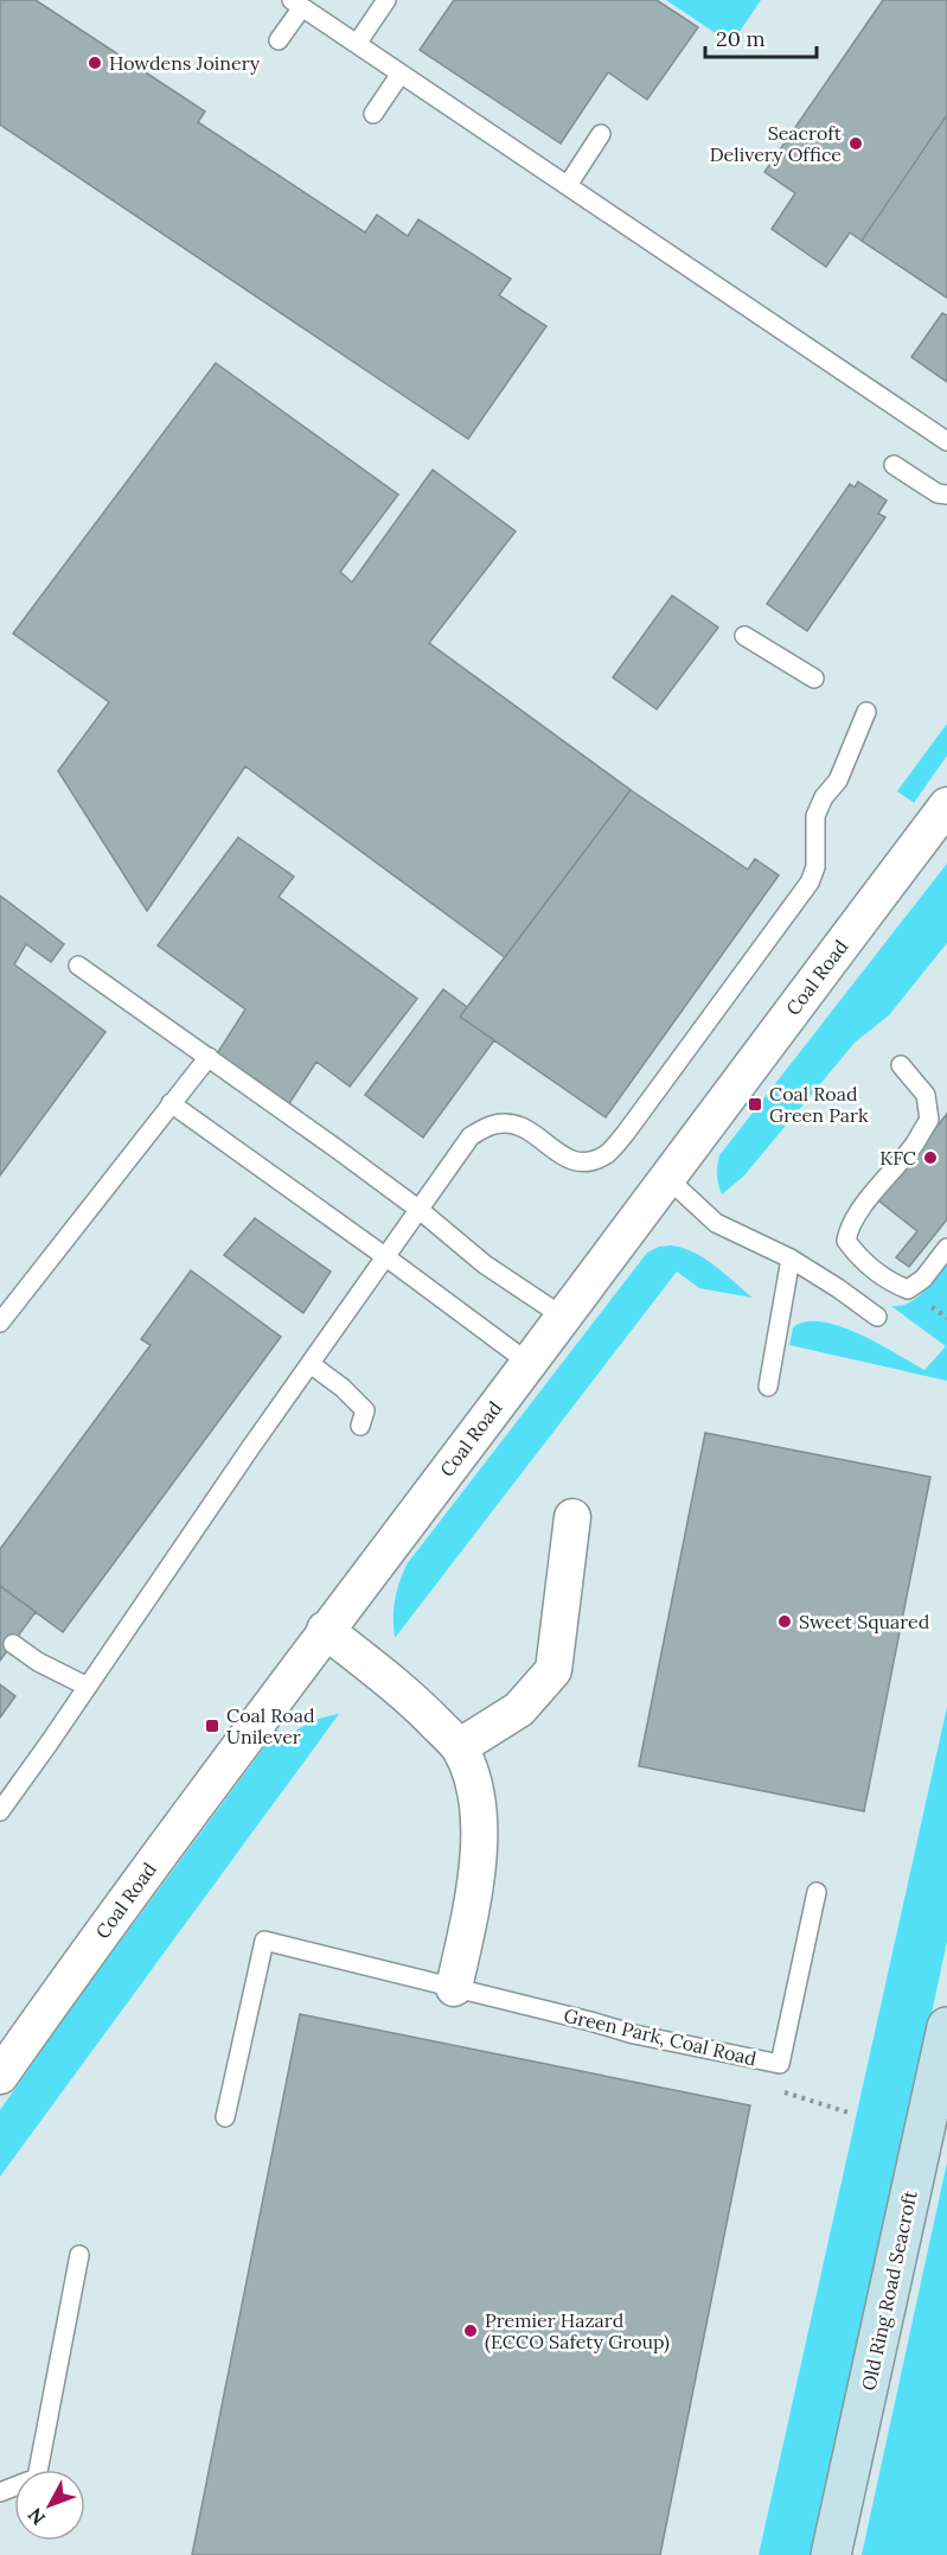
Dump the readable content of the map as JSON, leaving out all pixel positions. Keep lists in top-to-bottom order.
{
  "streets": {
    "main road": ["Old Ring Road Seacroft"],
    "street": ["Coal Road"],
    "lane": ["Green Park, Coal Road"]
  },
  "places": {
    "other": [
      "Howdens Joinery",
      "Seacroft Delivery Office",
      "KFC",
      "Sweet Squared",
      "Premier Hazard (ECCO Safety Group)"
    ],
    "transit": ["Coal Road Green Park", "Coal Road Unilever"]
  },
  "scale_bar": "20 m",
  "north": "bottom left"
}
